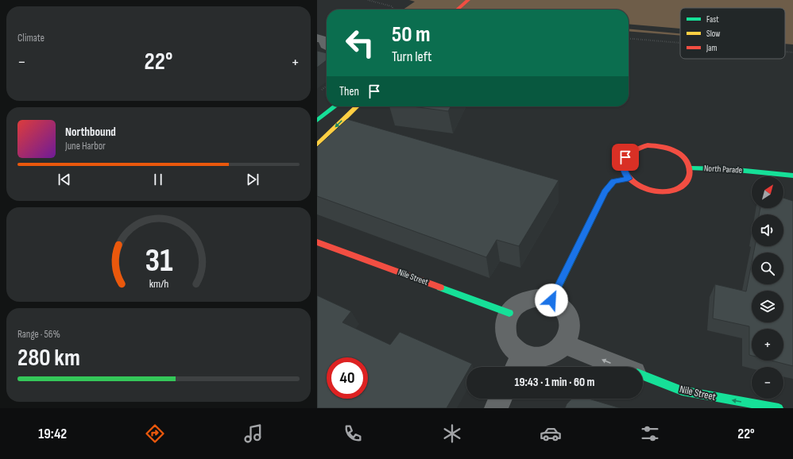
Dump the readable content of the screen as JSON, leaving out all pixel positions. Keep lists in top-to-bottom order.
{
  "streets": {
    "street": ["North Parade", "Nile Street"]
  },
  "one_way": ["Nile Street"],
  "legend": ["Fast", "Slow", "Jam"],
  "north": "top right",
  "page": {
    "tile": [
      "Climate",
      ["Range · 56%", "280 km"]
    ],
    "turn": ["50 m", "Turn left"],
    "heat": ["−", "22°", "+"],
    "then": "Then",
    "song": ["Northbound", "June Harbor"],
    "map_buttons": ["+", "−"],
    "limit": "40",
    "trip": "19:43 · 1 min · 60 m",
    "tabs": ["19:42", "22°"],
    "gauge": ["31", "km/h"]
  }
}
